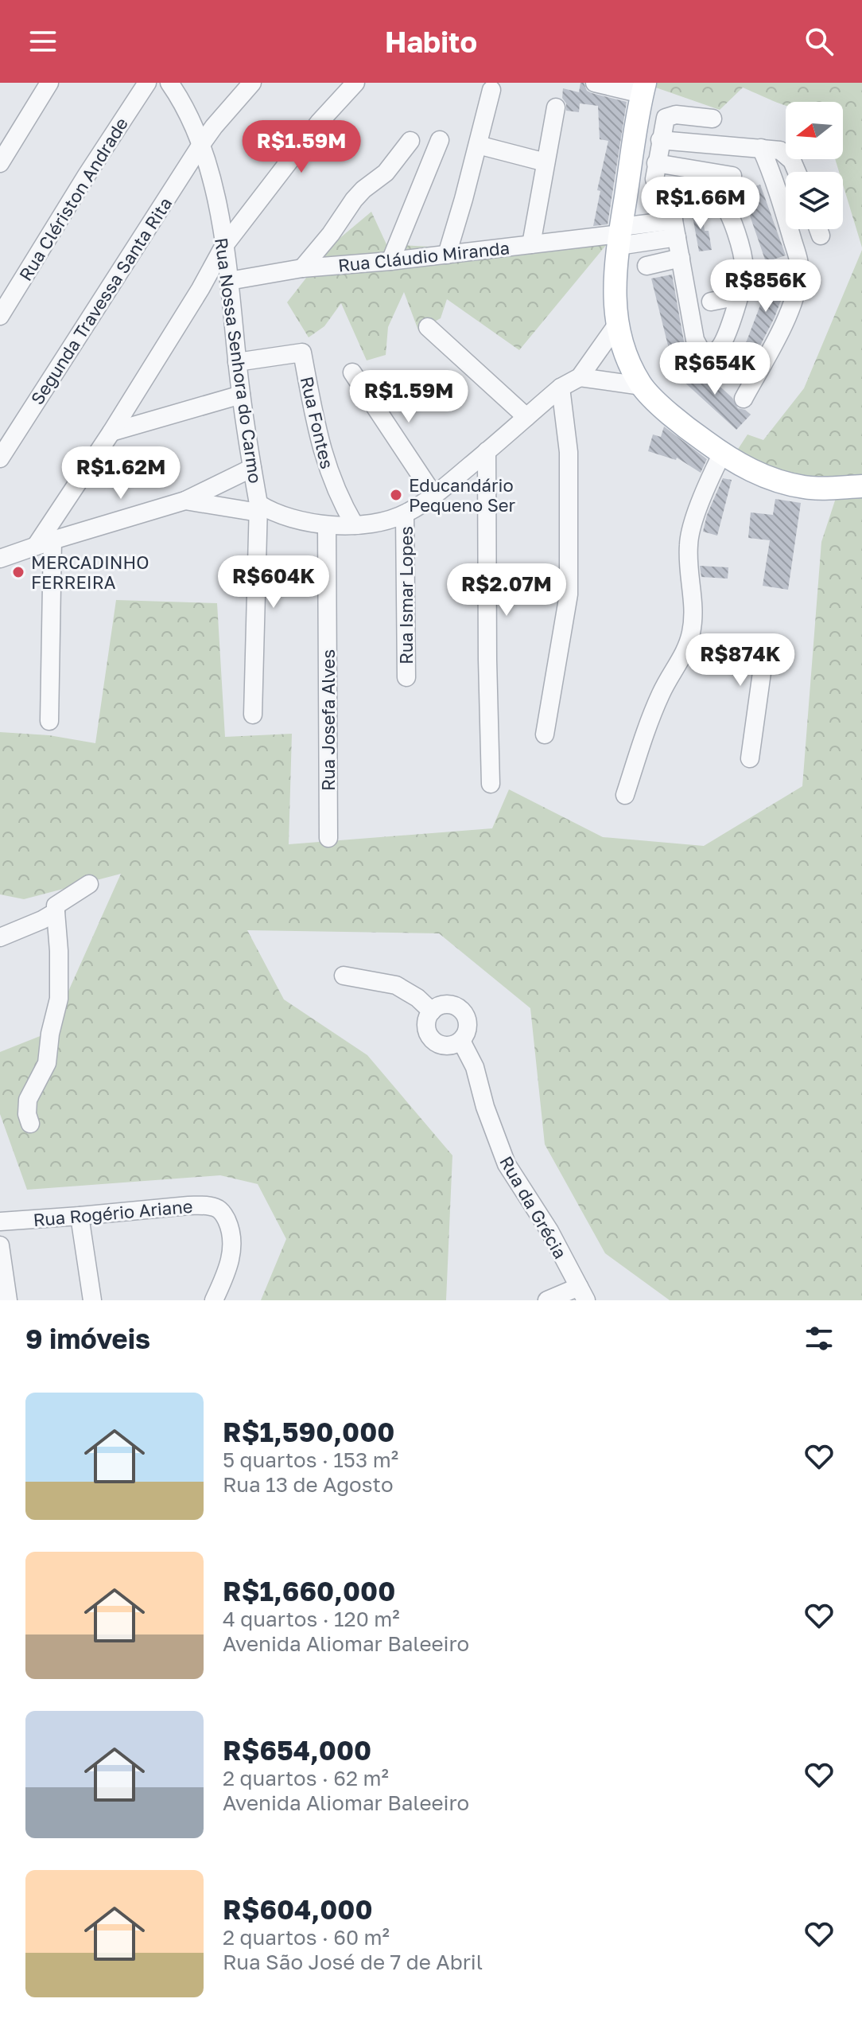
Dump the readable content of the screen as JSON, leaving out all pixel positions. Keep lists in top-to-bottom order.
{
  "streets": {
    "street": [
      "Rua Clériston Andrade",
      "Rua Cláudio Miranda",
      "Segunda Travessa Santa Rita",
      "Rua Nossa Senhora do Carmo",
      "Rua Fontes",
      "Rua Ismar Lopes",
      "Rua Josefa Alves",
      "Rua da Grécia",
      "Rua Rogério Ariane"
    ]
  },
  "crossings": [
    ["Rua Cláudio Miranda", "Rua Nossa Senhora do Carmo"],
    ["Segunda Travessa Santa Rita", "Rua Nossa Senhora do Carmo"],
    ["Rua Nossa Senhora do Carmo", "Rua Fontes"],
    ["Rua Nossa Senhora do Carmo", "Rua Ismar Lopes"],
    ["Rua Nossa Senhora do Carmo", "Rua Josefa Alves"]
  ],
  "places": ["Educandário Pequeno Ser", "MERCADINHO FERREIRA"],
  "north": "left",
  "page": {
    "header": "Habito",
    "price": [
      "R$1.59M",
      "R$1.66M",
      "R$856K",
      "R$654K",
      "R$1.59M",
      "R$1.62M",
      "R$604K",
      "R$2.07M",
      "R$874K"
    ],
    "heading": "9 imóveis",
    "list": [
      {
        "name": "R$1,590,000",
        "note": "5 quartos · 153 m² · Rua 13 de Agosto"
      },
      {
        "name": "R$1,660,000",
        "note": "4 quartos · 120 m² · Avenida Aliomar Baleeiro"
      },
      {
        "name": "R$654,000",
        "note": "2 quartos · 62 m² · Avenida Aliomar Baleeiro"
      },
      {
        "name": "R$604,000",
        "note": "2 quartos · 60 m² · Rua São José de 7 de Abril"
      }
    ]
  }
}
